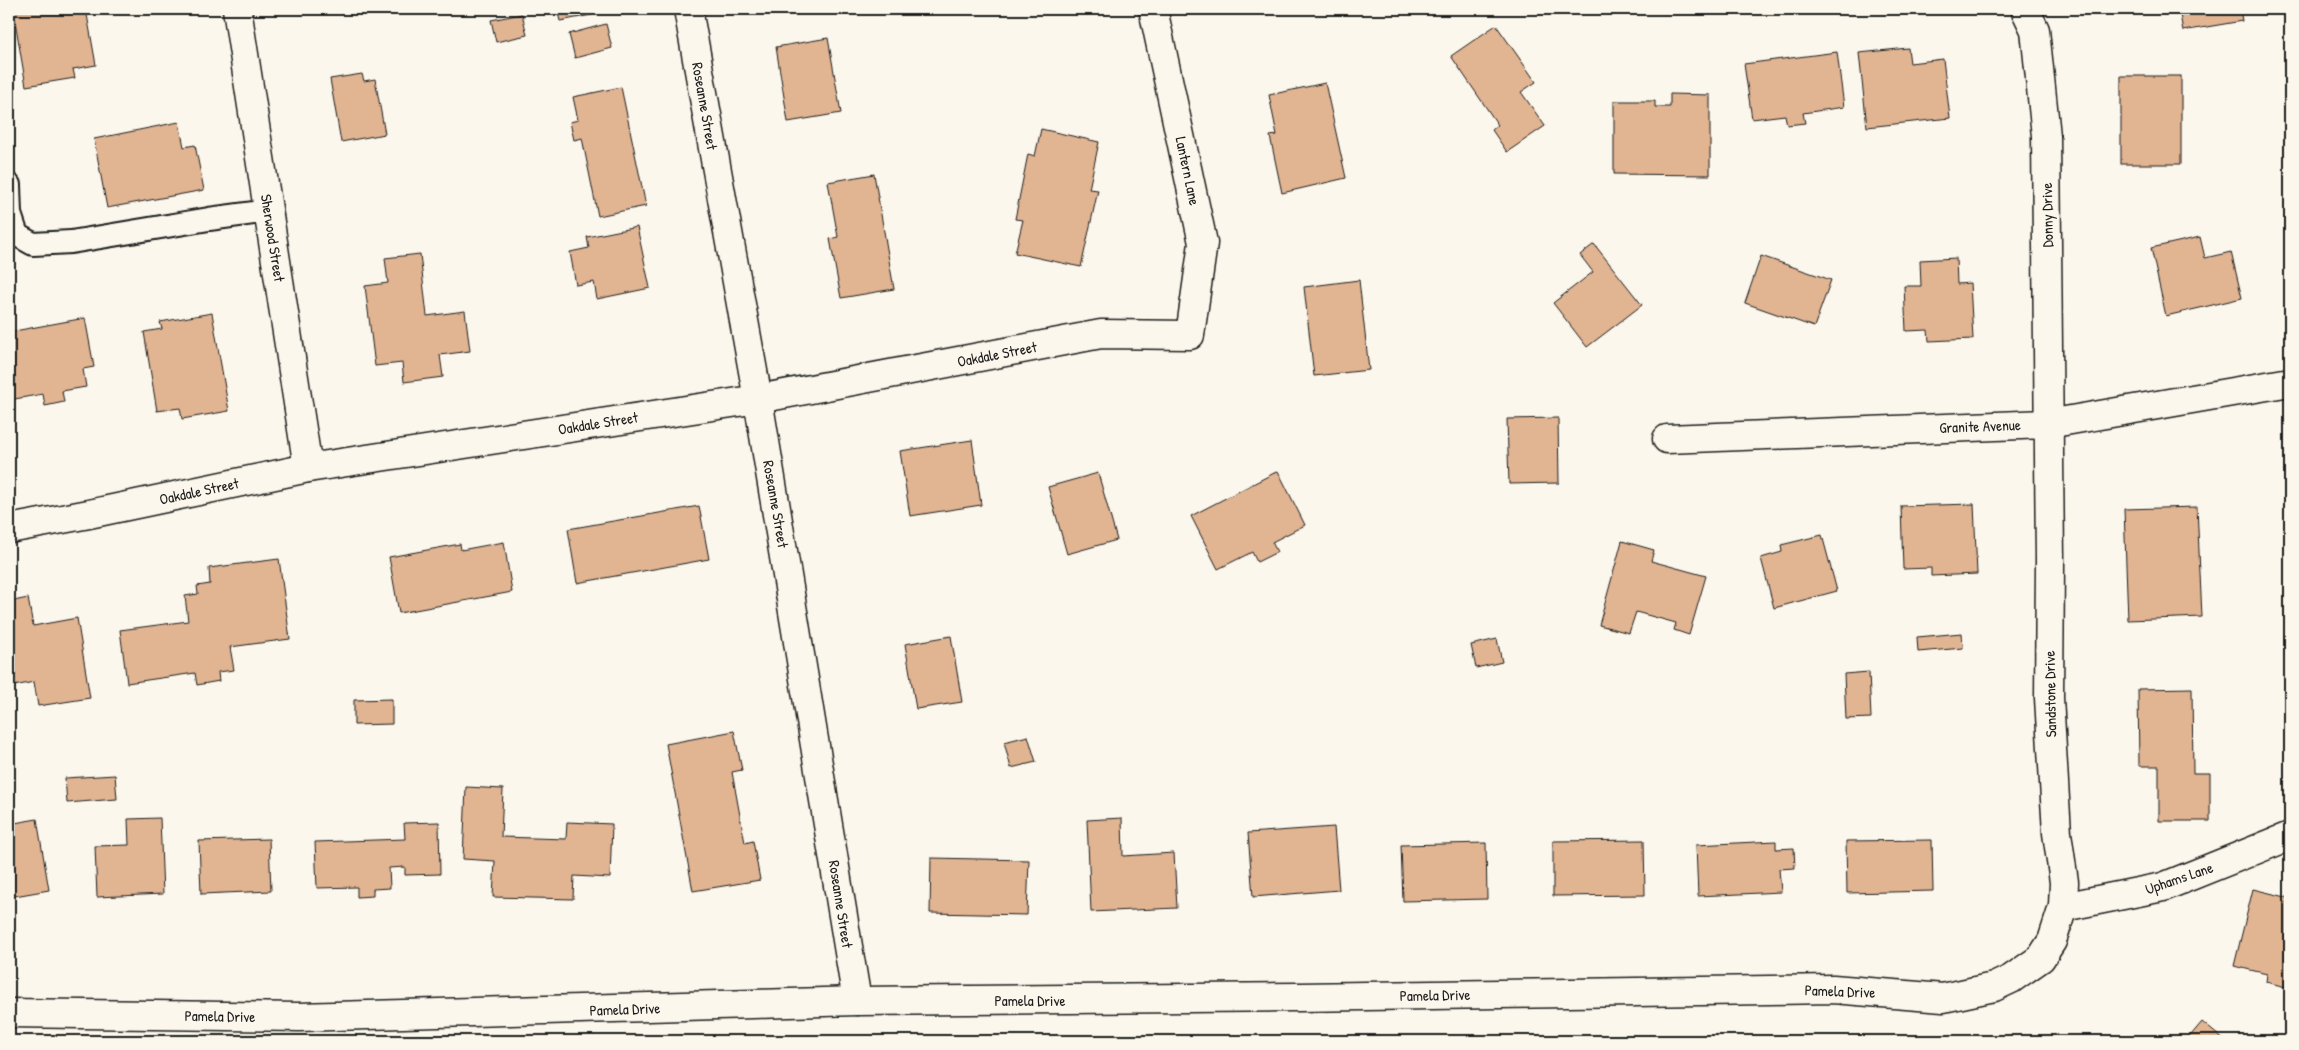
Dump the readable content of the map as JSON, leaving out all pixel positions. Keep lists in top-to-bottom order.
{
  "streets": {
    "street": [
      "Roseanne Street",
      "Lantern Lane",
      "Donny Drive",
      "Sherwood Street",
      "Oakdale Street",
      "Granite Avenue",
      "Sandstone Drive",
      "Uphams Lane",
      "Pamela Drive"
    ]
  },
  "crossings": [
    ["Roseanne Street", "Oakdale Street"],
    ["Roseanne Street", "Pamela Drive"],
    ["Lantern Lane", "Oakdale Street"],
    ["Donny Drive", "Granite Avenue"],
    ["Donny Drive", "Sandstone Drive"],
    ["Sherwood Street", "Oakdale Street"],
    ["Granite Avenue", "Sandstone Drive"],
    ["Sandstone Drive", "Uphams Lane"],
    ["Sandstone Drive", "Pamela Drive"]
  ]
}
